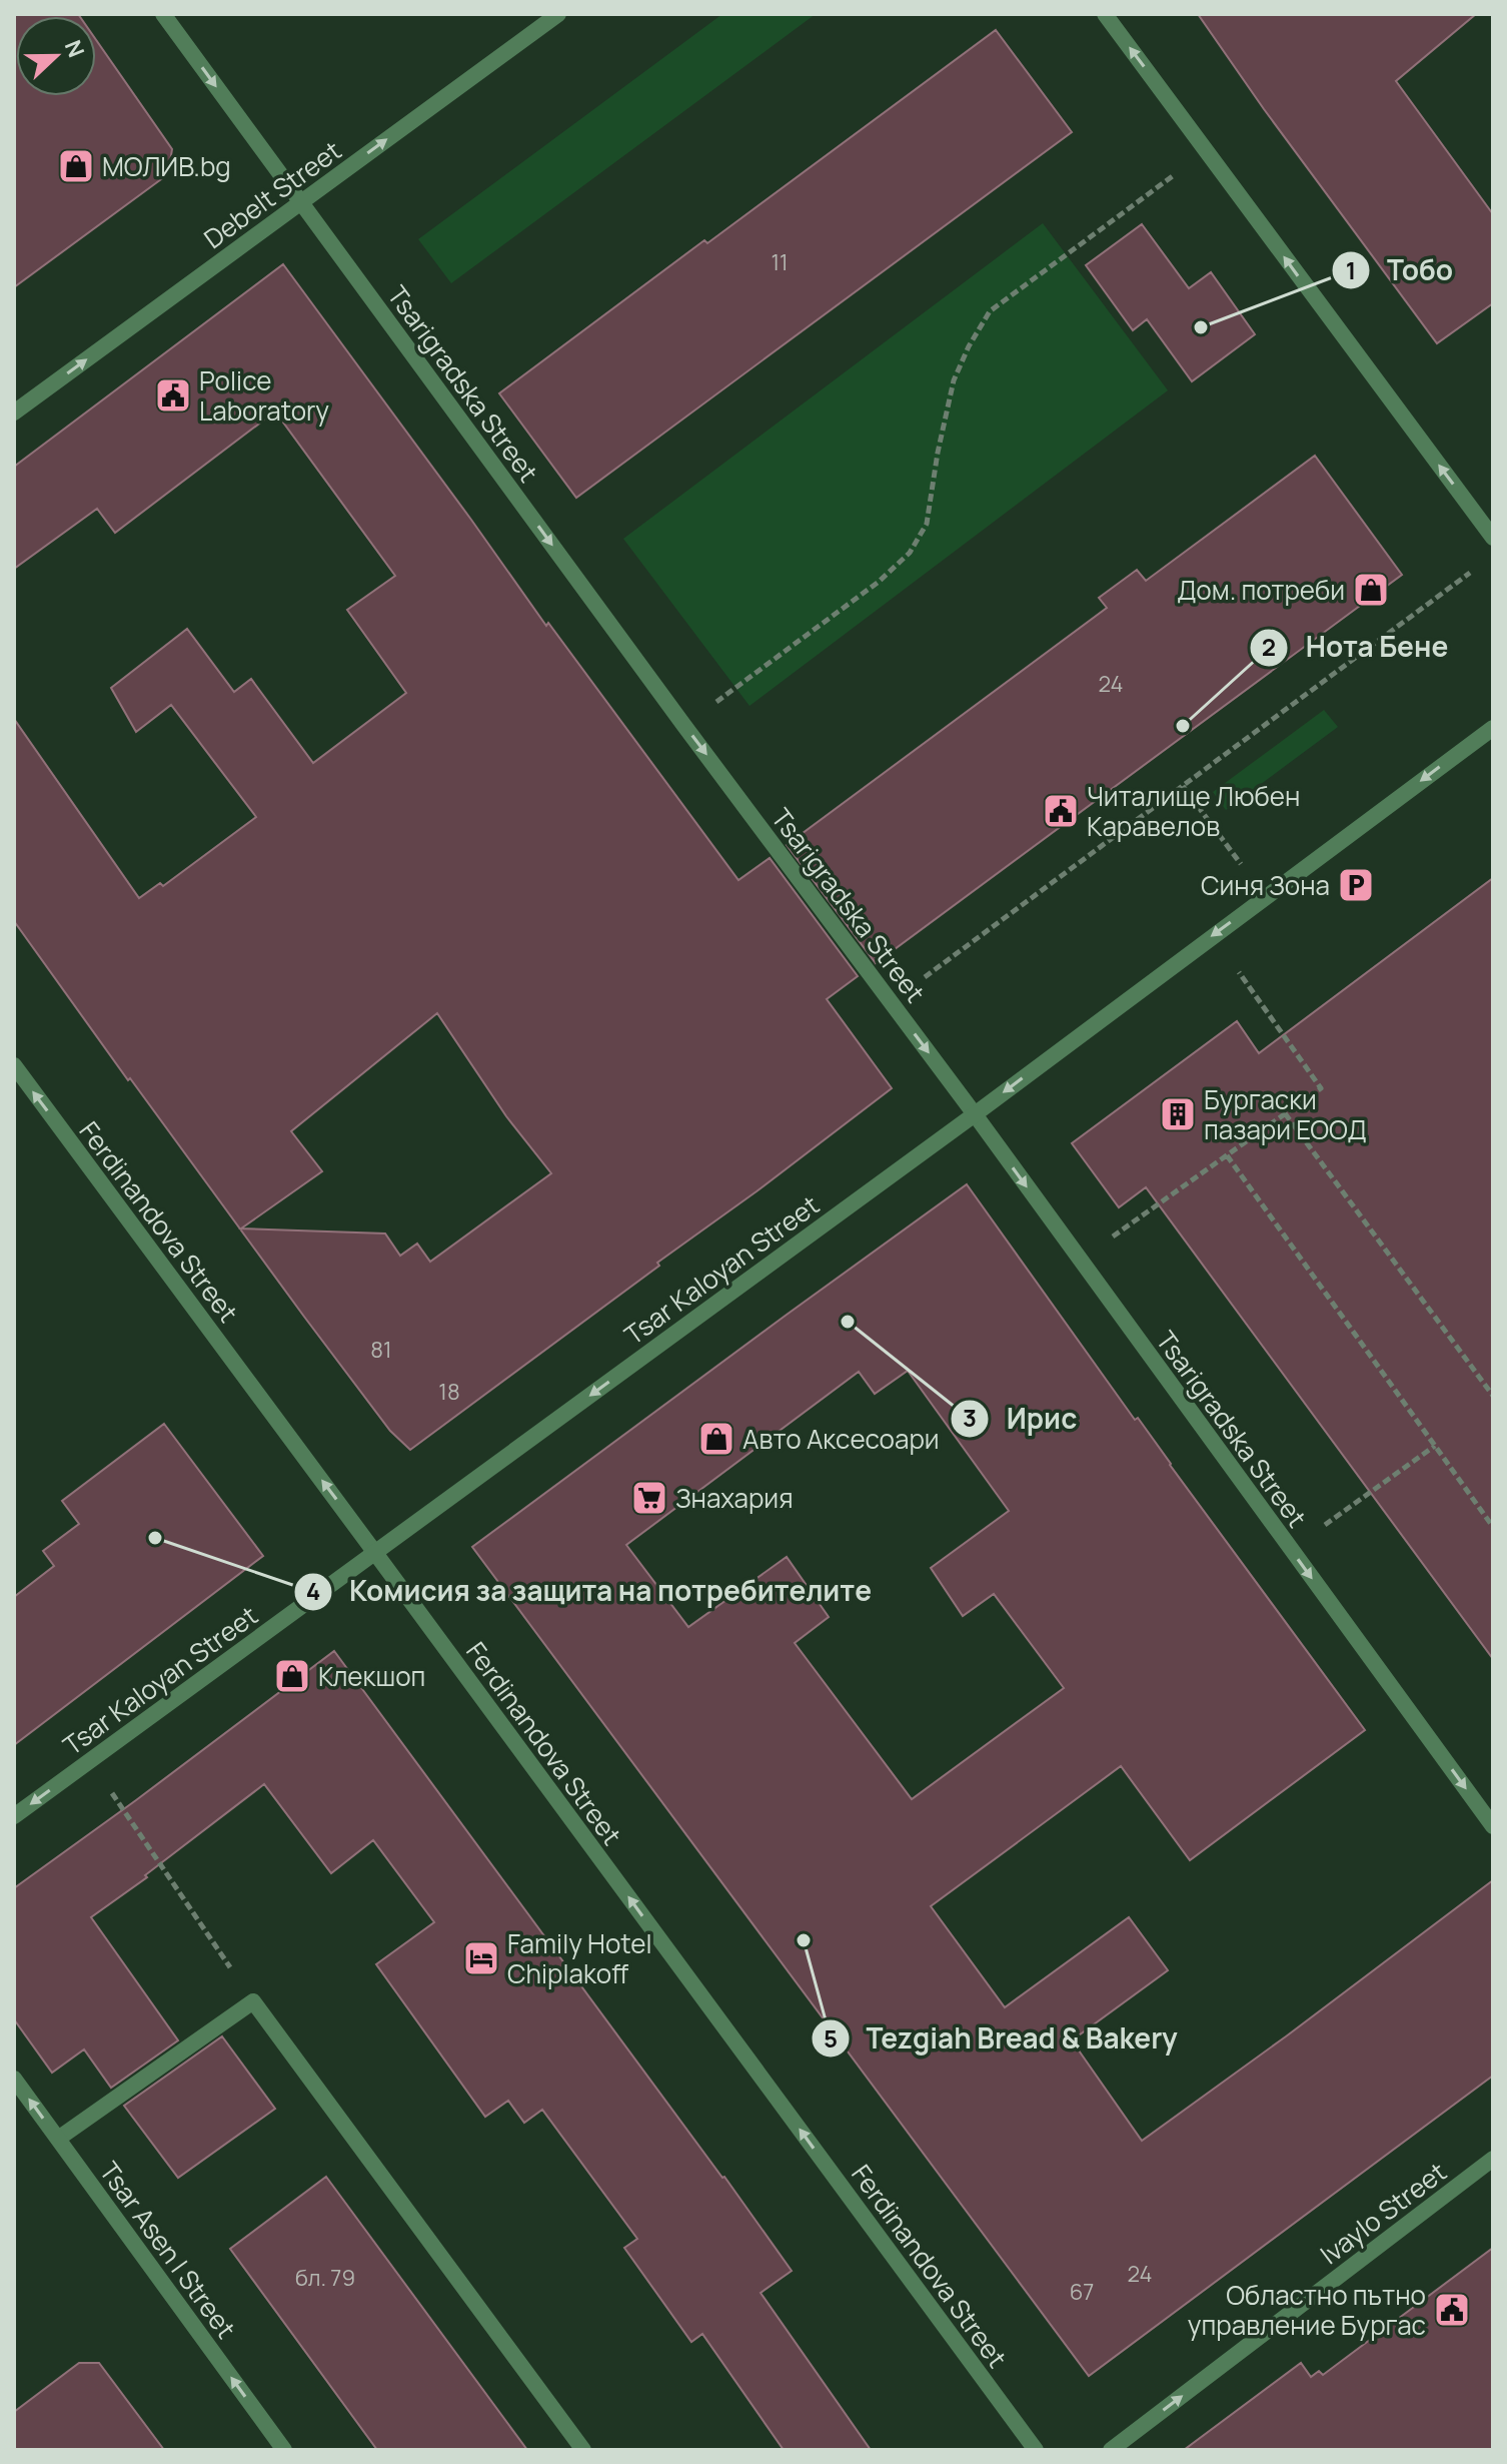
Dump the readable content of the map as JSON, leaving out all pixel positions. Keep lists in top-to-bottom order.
{
  "streets": {
    "street": [
      "Debelt Street",
      "Tsarigradska Street",
      "Ferdinandova Street",
      "Tsar Kaloyan Street",
      "Ivaylo Street",
      "Tsar Asen I Street"
    ]
  },
  "crossings": [
    ["Debelt Street", "Tsarigradska Street"],
    ["Tsarigradska Street", "Tsar Kaloyan Street"],
    ["Ferdinandova Street", "Tsar Kaloyan Street"]
  ],
  "one_way": [
    "Debelt Street",
    "Tsarigradska Street",
    "Ferdinandova Street",
    "Tsar Kaloyan Street",
    "Ivaylo Street",
    "Tsar Asen I Street"
  ],
  "places": {
    "shop": [
      "МОЛИВ.bg",
      "Дом. потреби",
      "Авто Аксесоари",
      "Клекшоп"
    ],
    "other": [
      "Тобо",
      "Нота Бене",
      "Ирис",
      "Комисия за защита на потребителите",
      "Tezgiah Bread & Bakery"
    ],
    "public building": ["Police Laboratory", "Читалище Любен Каравелов", "Oбластно пътно управление Бургас"],
    "parking": ["Синя Зона"],
    "building": ["Бургаски пазари ЕООД"],
    "supermarket": ["Знахария"],
    "hotel": ["Family Hotel Chiplakoff"]
  },
  "house_numbers": [
    "11",
    "24",
    "81",
    "18",
    "24",
    "бл. 79",
    "67"
  ],
  "north": "right"
}
